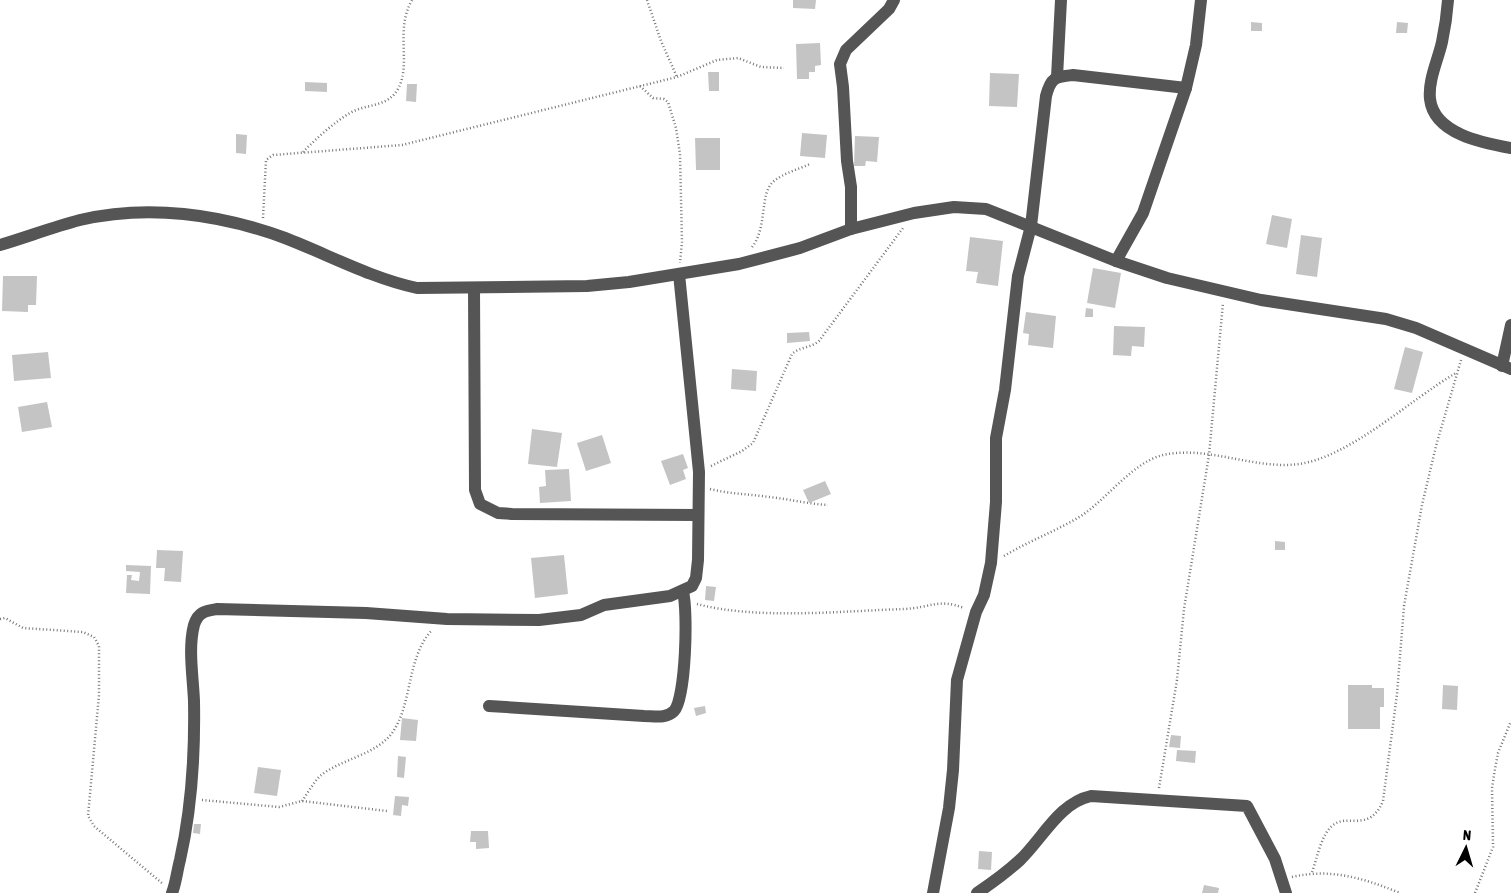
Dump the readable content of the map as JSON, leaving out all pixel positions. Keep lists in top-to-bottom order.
{
  "north": "top"
}
